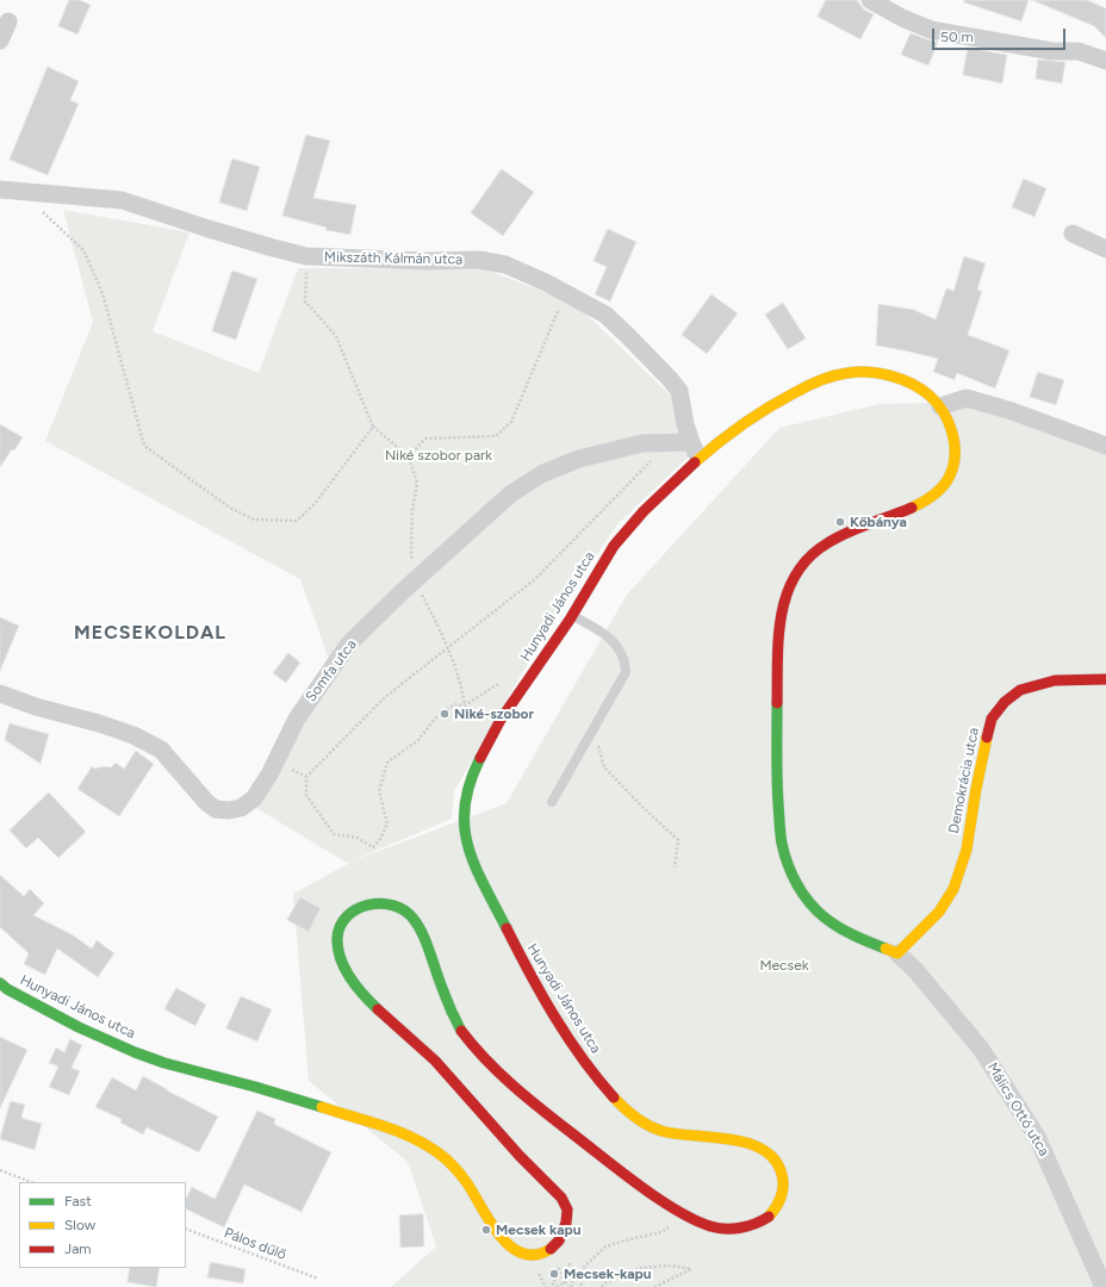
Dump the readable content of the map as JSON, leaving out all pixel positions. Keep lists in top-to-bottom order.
{
  "streets": {
    "street": [
      "Mikszáth Kálmán utca",
      "Hunyadi János utca",
      "Somfa utca",
      "Demokrácia utca",
      "Málics Ottó utca"
    ],
    "path": ["Pálos dűlő"]
  },
  "crossings": [
    ["Mikszáth Kálmán utca", "Hunyadi János utca"],
    ["Mikszáth Kálmán utca", "Somfa utca"],
    ["Hunyadi János utca", "Demokrácia utca"],
    ["Hunyadi János utca", "Málics Ottó utca"],
    ["Demokrácia utca", "Málics Ottó utca"]
  ],
  "districts": ["MECSEKOLDAL"],
  "parks": ["Niké szobor park", "Mecsek"],
  "places": [
    "Kőbánya",
    "Niké-szobor",
    "Mecsek kapu",
    "Mecsek-kapu"
  ],
  "legend": ["Fast", "Slow", "Jam"],
  "scale_bar": "50 m"
}
